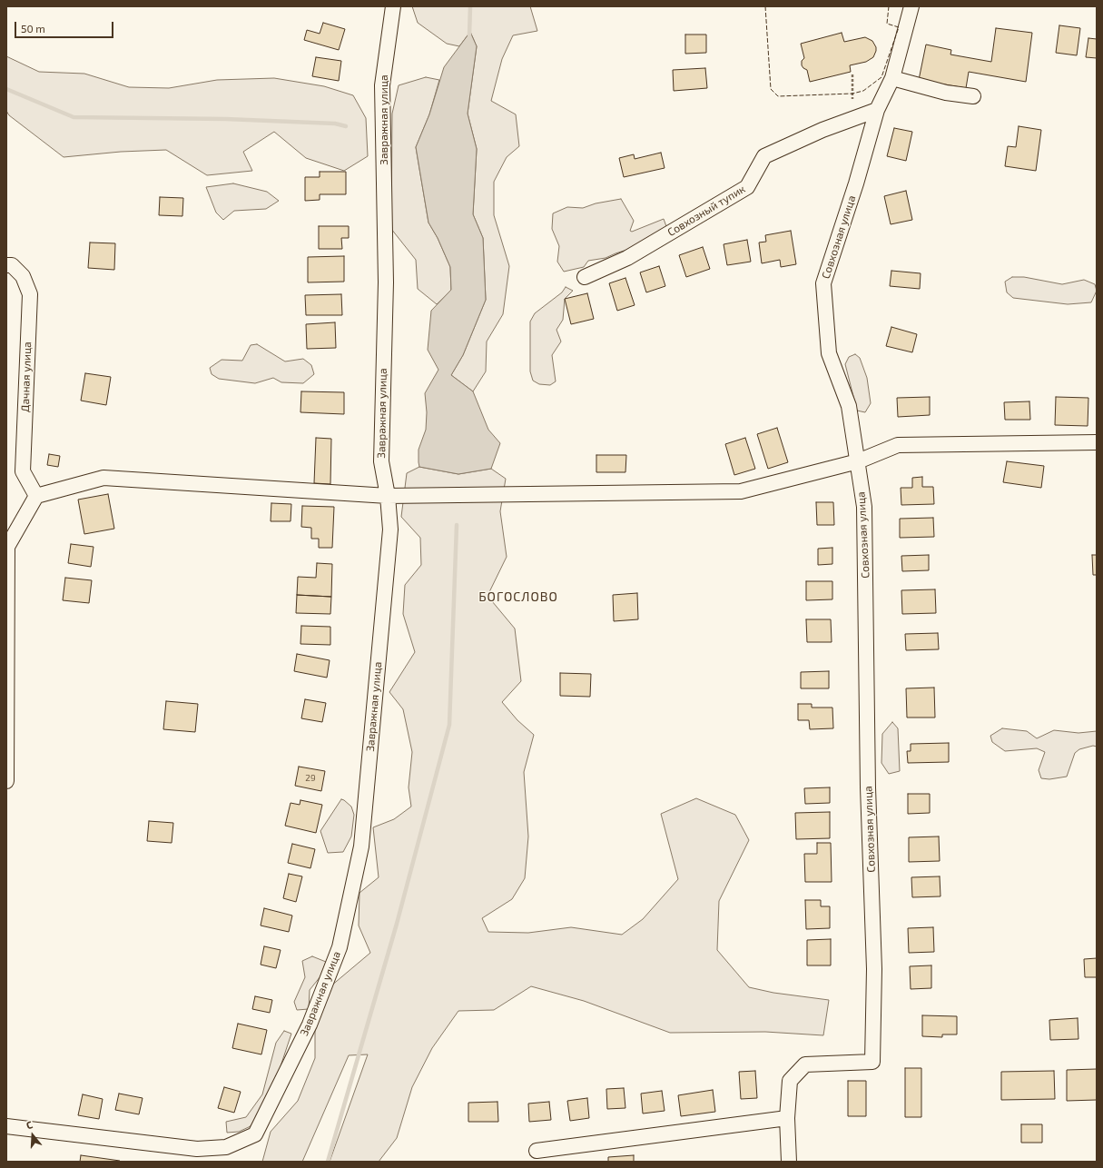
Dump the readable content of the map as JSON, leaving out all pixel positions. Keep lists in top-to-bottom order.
{
  "streets": {
    "street": [
      "Завражная улица",
      "Совхозный тупик",
      "Совхозная улица",
      "Дачная улица"
    ]
  },
  "crossings": [
    ["Совхозный тупик", "Совхозная улица"]
  ],
  "districts": ["БОГОСЛОВО"],
  "house_numbers": ["29"],
  "scale_bar": "50 m",
  "north": "top"
}
